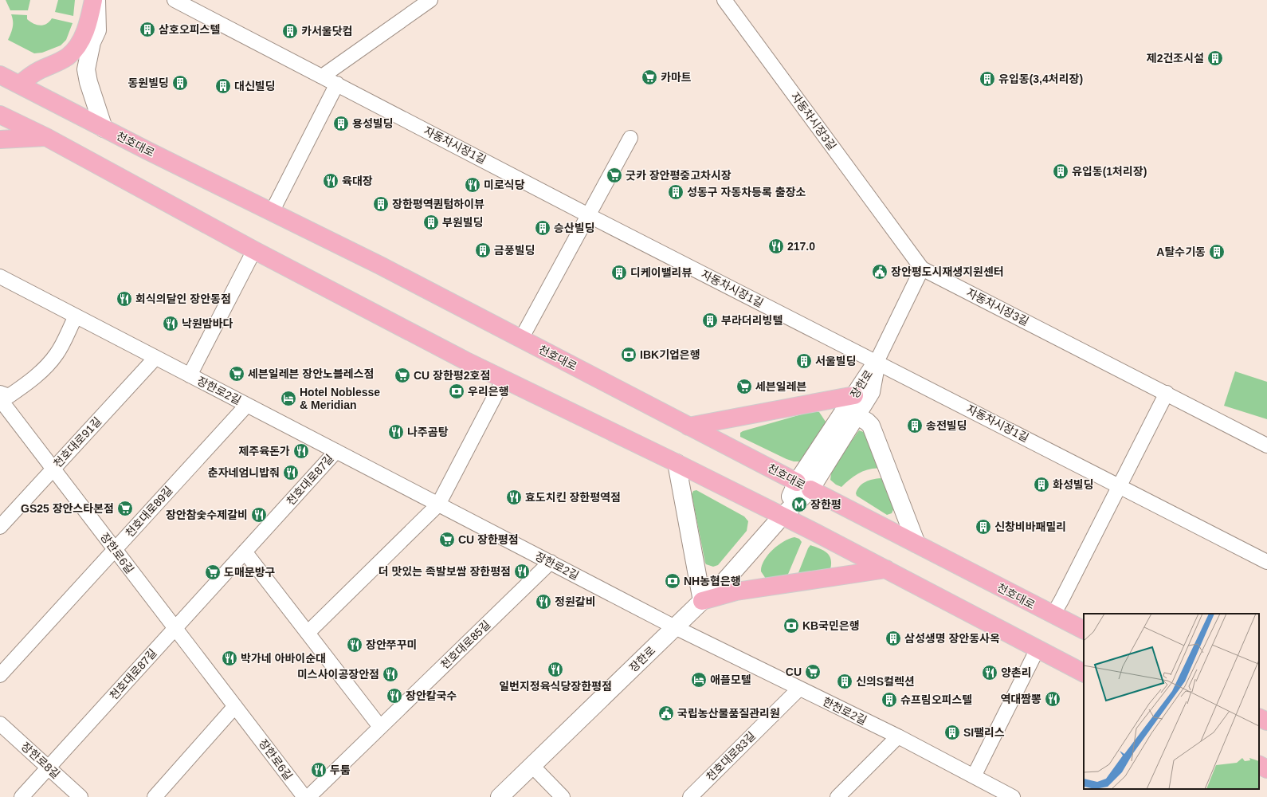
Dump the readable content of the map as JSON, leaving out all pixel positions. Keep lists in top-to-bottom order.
{
  "streets": {
    "main road": ["천호대로"],
    "street": [
      "자동차시장3길",
      "자동차시장1길",
      "장한로",
      "장한로2길",
      "천호대로91길",
      "천호대로87길",
      "천호대로89길",
      "장한로6길",
      "천호대로85길",
      "한천로2길",
      "천호대로83길",
      "장한로8길"
    ]
  },
  "crossings": [
    ["천호대로", "장한로"],
    ["자동차시장1길", "장한로"],
    ["장한로", "장한로2길"],
    ["장한로", "한천로2길"],
    ["장한로2길", "천호대로91길"],
    ["장한로2길", "천호대로87길"],
    ["장한로2길", "천호대로89길"],
    ["장한로2길", "천호대로85길"],
    ["장한로2길", "한천로2길"],
    ["천호대로91길", "장한로6길"],
    ["천호대로87길", "장한로6길"],
    ["천호대로87길", "장한로8길"],
    ["천호대로89길", "장한로6길"],
    ["한천로2길", "천호대로83길"]
  ],
  "places": {
    "building": [
      "삼호오피스텔",
      "카서울닷컴",
      "제2건조시설",
      "유입동(3,4처리장)",
      "동원빌딩",
      "대신빌딩",
      "용성빌딩",
      "유입동(1처리장)",
      "성동구 자동차등록 출장소",
      "장한평역퀀텀하이뷰",
      "부원빌딩",
      "승산빌딩",
      "금풍빌딩",
      "A탈수기동",
      "디케이밸리뷰",
      "부라더리빙텔",
      "서울빌딩",
      "송전빌딩",
      "화성빌딩",
      "신창비바패밀리",
      "삼성생명 장안동사옥",
      "신의S컬렉션",
      "슈프림오피스텔",
      "SI팰리스"
    ],
    "supermarket": [
      "카마트",
      "굿카 장안평중고차시장",
      "세븐일레븐 장안노블레스점",
      "CU 장한평2호점",
      "세븐일레븐",
      "GS25 장안스타본점",
      "CU 장한평점",
      "도매문방구",
      "CU"
    ],
    "restaurant": [
      "육대장",
      "미로식당",
      "217.0",
      "회식의달인 장안동점",
      "낙원밤바다",
      "나주곰탕",
      "제주육돈가",
      "춘자네엄니밥줘",
      "효도치킨 장한평역점",
      "장안참숯수제갈비",
      "더 맛있는 족발보쌈 장한평점",
      "정원갈비",
      "장안쭈꾸미",
      "박가네 아바이순대",
      "일번지정육식당장한평점",
      "양촌리",
      "미스사이공장안점",
      "장안칼국수",
      "역대짬뽕",
      "두툼"
    ],
    "public building": ["장안평도시재생지원센터", "국립농산물품질관리원"],
    "bank": [
      "IBK기업은행",
      "우리은행",
      "NH농협은행",
      "KB국민은행"
    ],
    "hotel": ["Hotel Noblesse & Meridian", "애플모텔"],
    "metro station": ["장한평"]
  }
}
